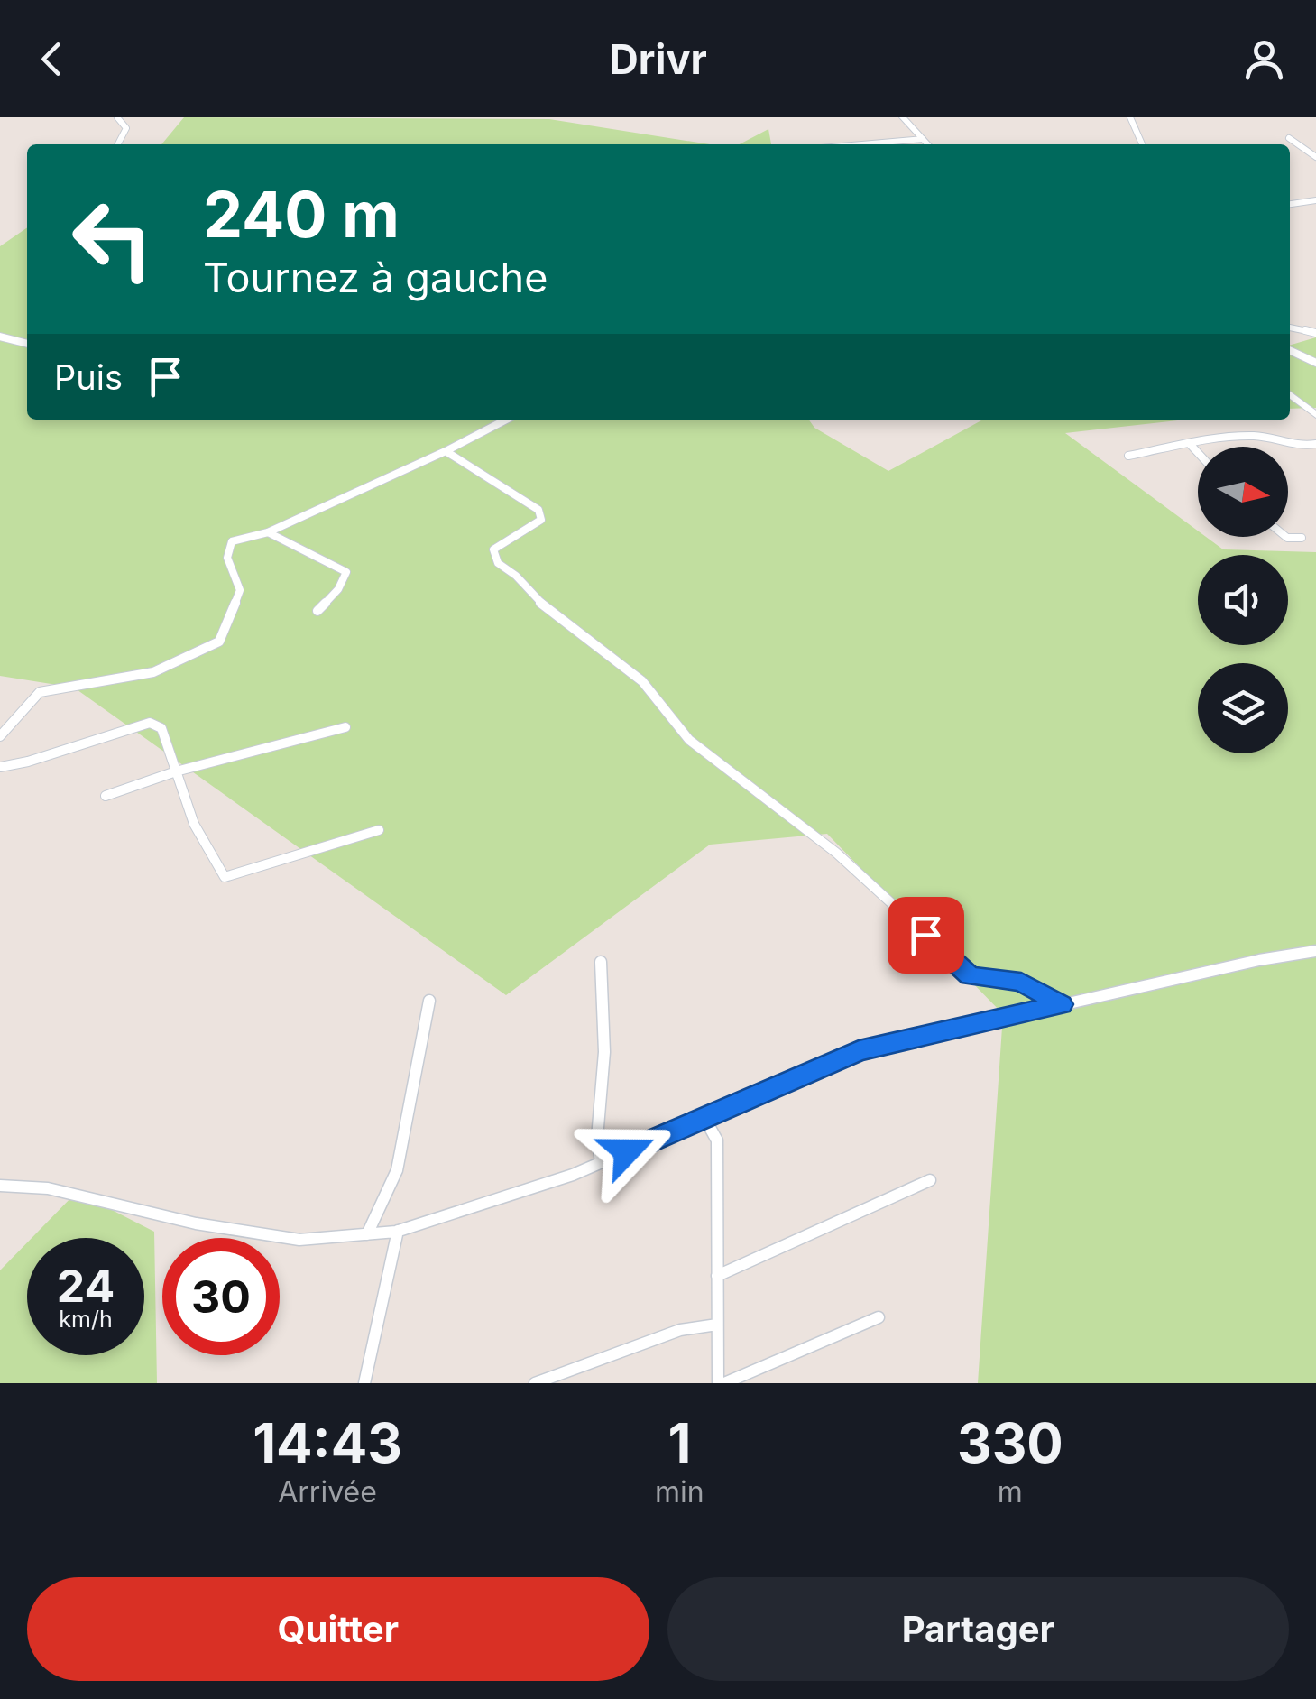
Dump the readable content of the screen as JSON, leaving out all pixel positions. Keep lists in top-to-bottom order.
{
  "north": "right",
  "page": {
    "header": "Drivr",
    "turn": ["240 m", "Tournez à gauche"],
    "then": "Puis",
    "speed": "24 km/h",
    "limit": "30",
    "eta": [
      "14:43",
      "Arrivée",
      "1",
      "min",
      "330",
      "m"
    ],
    "buttons": ["Quitter", "Partager"]
  }
}
